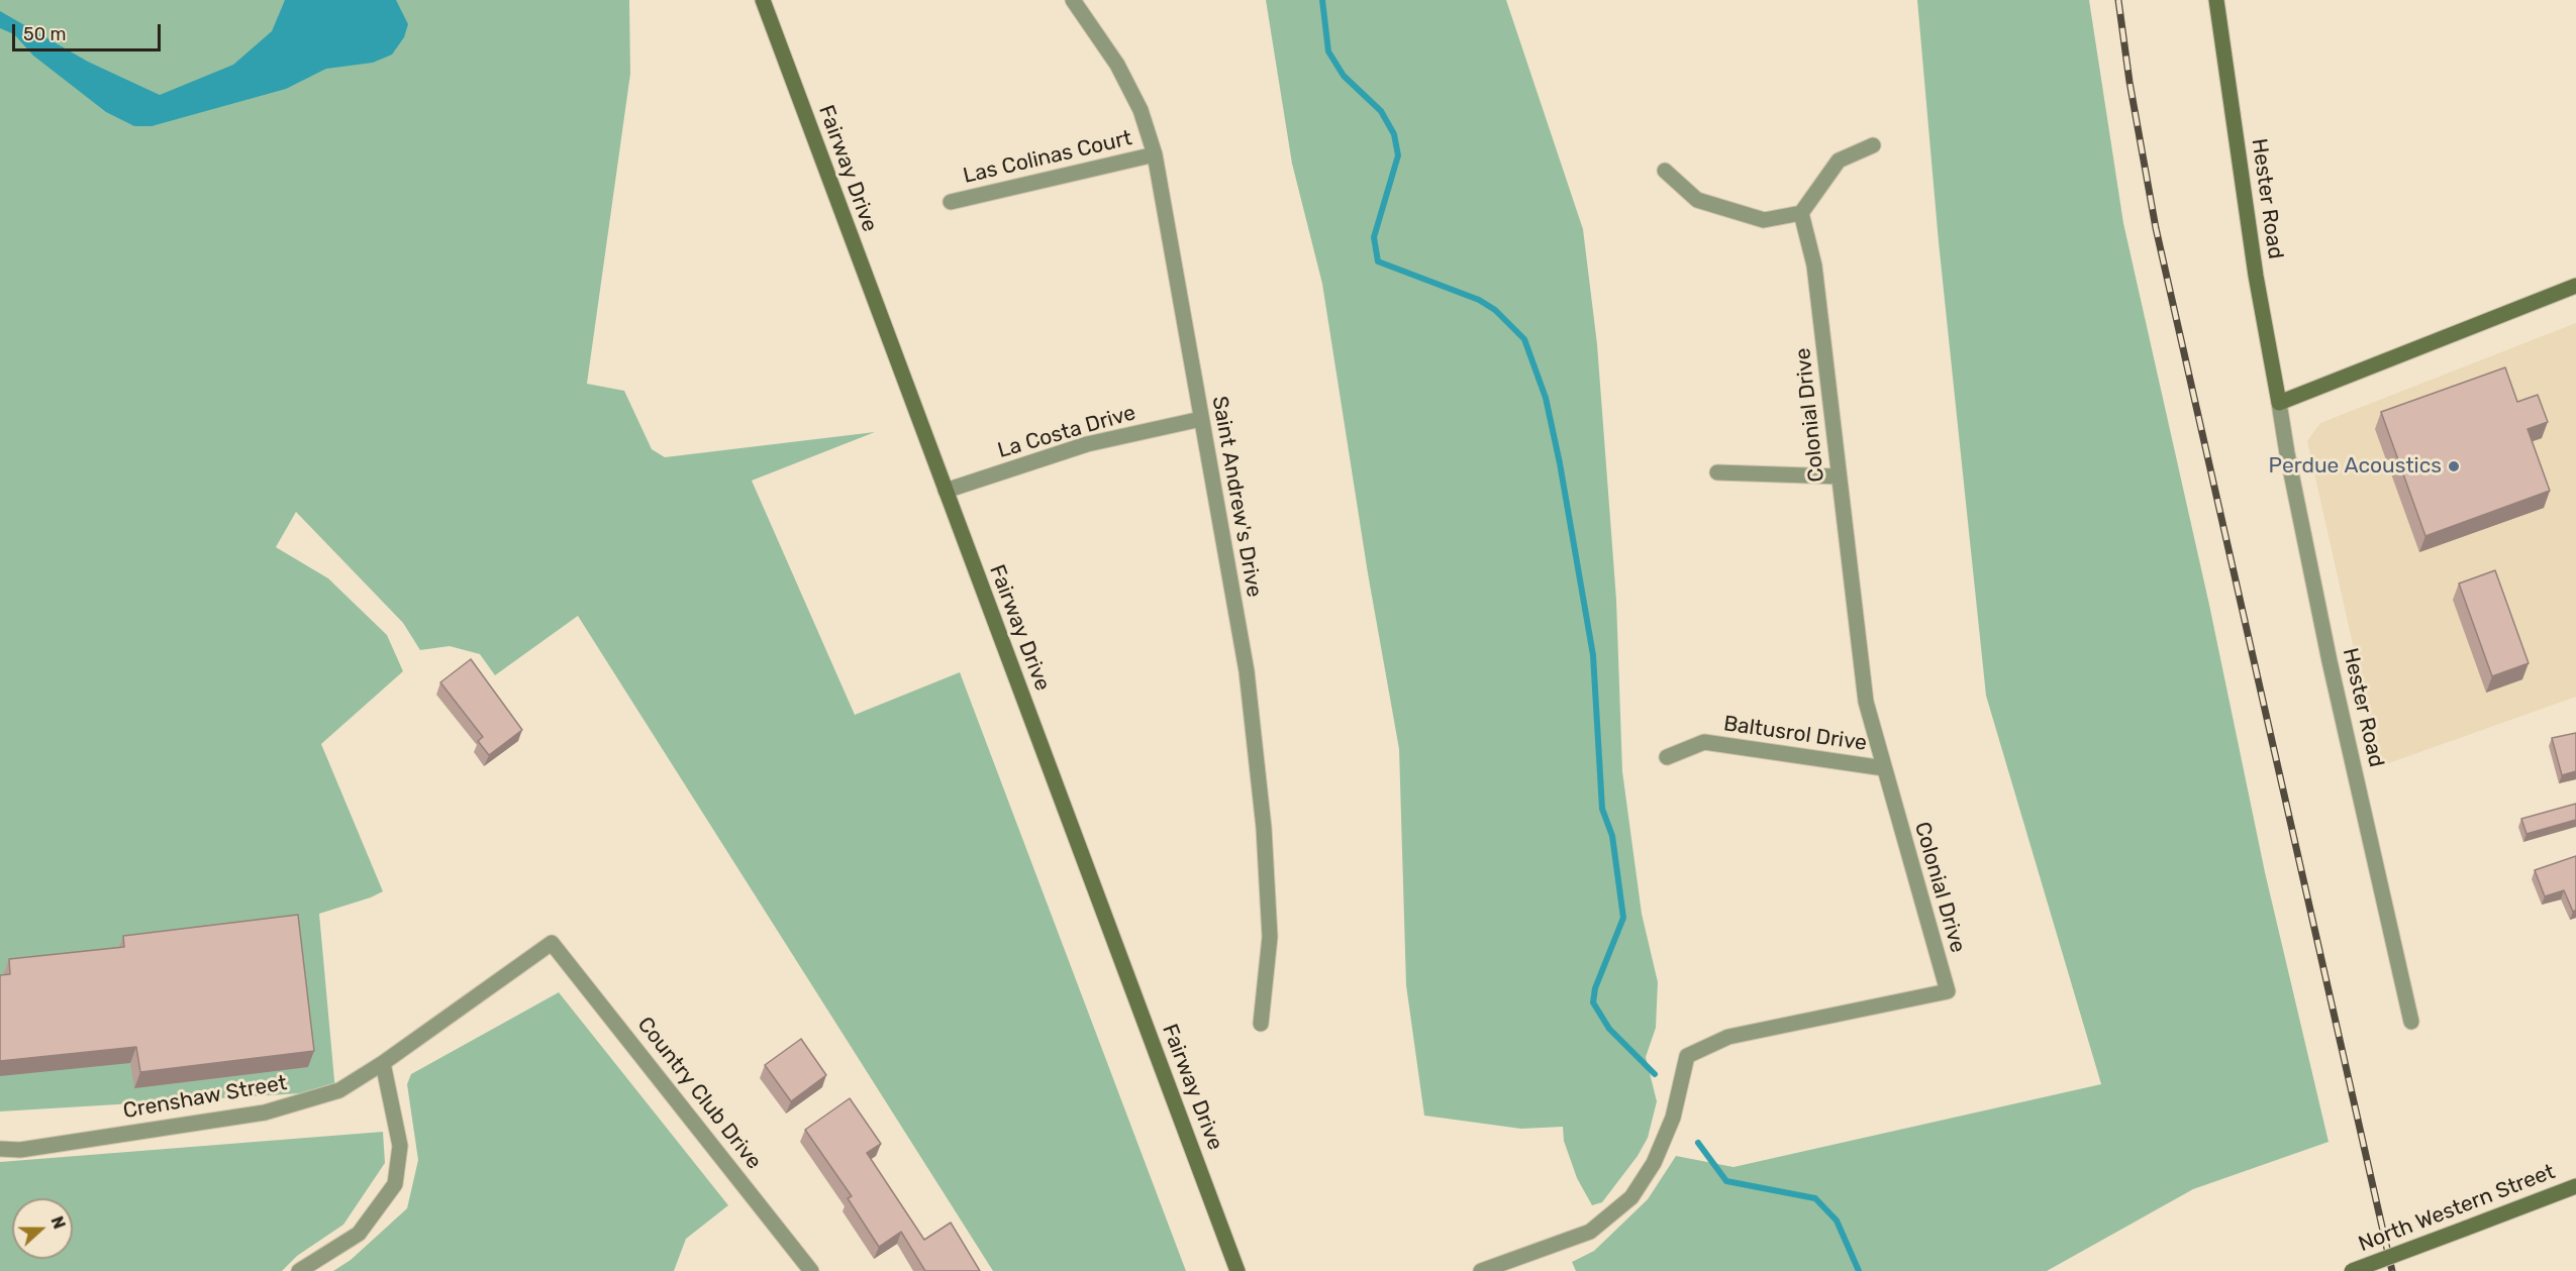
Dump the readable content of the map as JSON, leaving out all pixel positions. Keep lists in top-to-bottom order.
{
  "streets": {
    "main road": ["Fairway Drive", "Hester Road", "North Western Street"],
    "street": [
      "Las Colinas Court",
      "Colonial Drive",
      "La Costa Drive",
      "Saint Andrew's Drive",
      "Baltusrol Drive",
      "Country Club Drive",
      "Crenshaw Street"
    ]
  },
  "crossings": [
    ["Las Colinas Court", "Saint Andrew's Drive"],
    ["Fairway Drive", "La Costa Drive"],
    ["Colonial Drive", "Baltusrol Drive"],
    ["La Costa Drive", "Saint Andrew's Drive"],
    ["Country Club Drive", "Crenshaw Street"]
  ],
  "places": ["Perdue Acoustics"],
  "scale_bar": "50 m",
  "north": "right"
}
